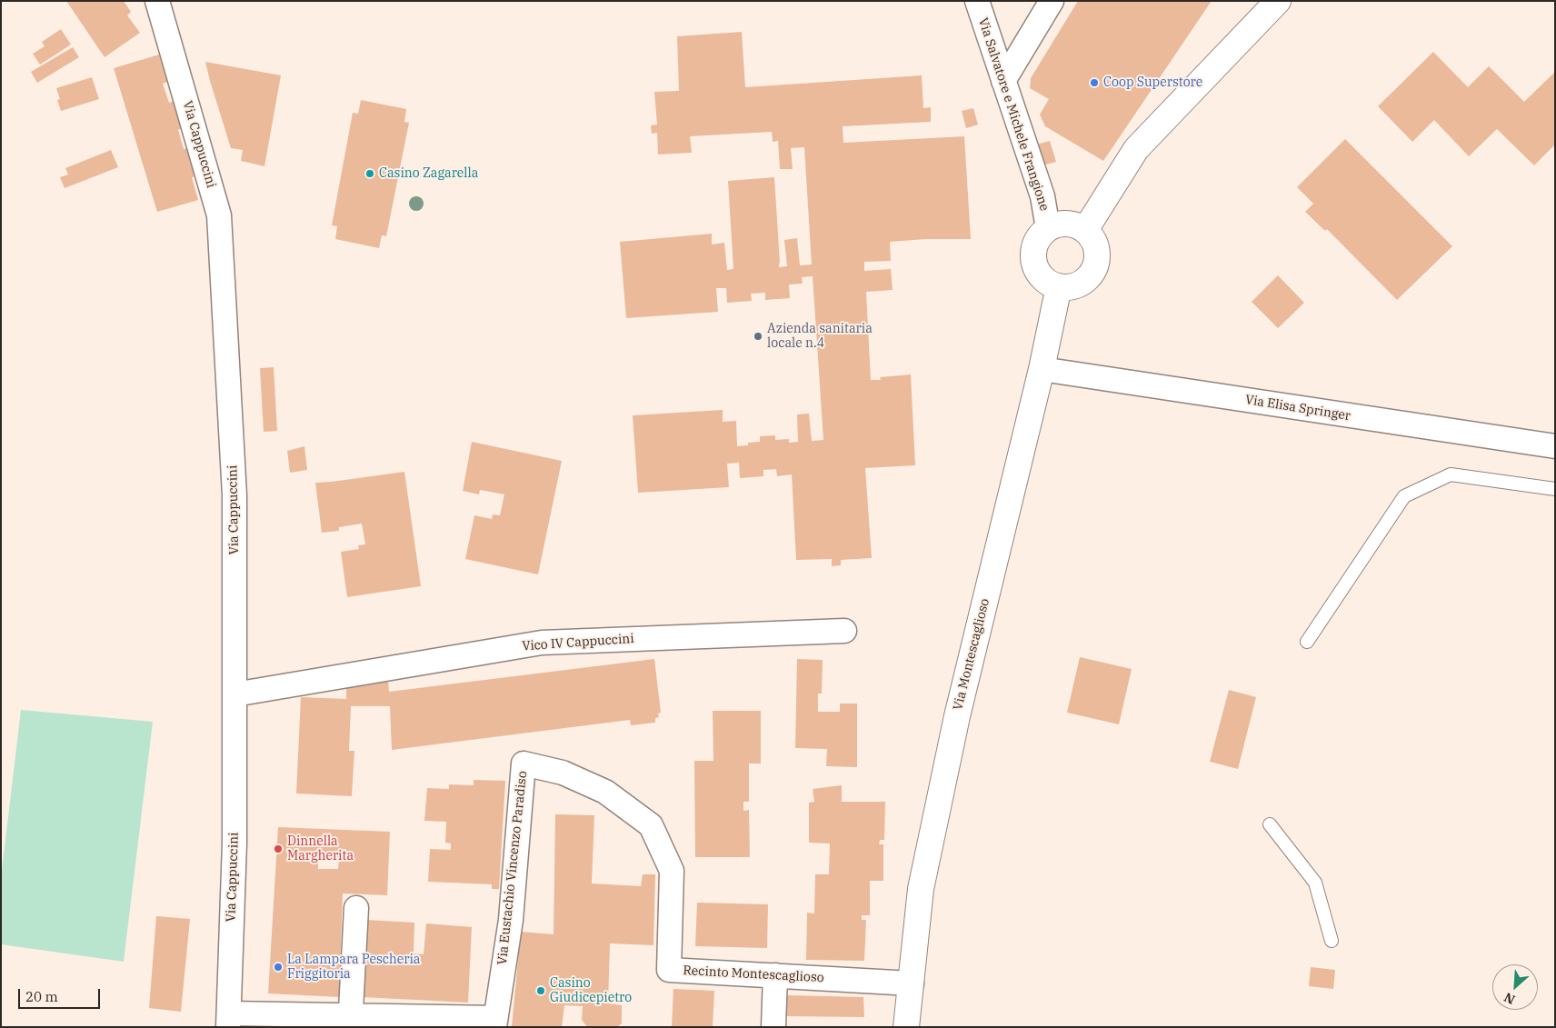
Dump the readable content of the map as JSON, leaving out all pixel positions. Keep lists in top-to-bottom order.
{
  "streets": {
    "main road": ["Via Montescaglioso"],
    "street": [
      "Via Salvatore e Michele Frangione",
      "Via Cappuccini",
      "Via Elisa Springer",
      "Vico IV Cappuccini",
      "Via Eustachio Vincenzo Paradiso",
      "Recinto Montescaglioso"
    ]
  },
  "crossings": [
    ["Via Salvatore e Michele Frangione", "Via Montescaglioso"],
    ["Via Cappuccini", "Vico IV Cappuccini"],
    ["Via Elisa Springer", "Via Montescaglioso"],
    ["Via Montescaglioso", "Recinto Montescaglioso"],
    ["Via Eustachio Vincenzo Paradiso", "Recinto Montescaglioso"]
  ],
  "places": [
    "Coop Superstore",
    "Casino Zagarella",
    "Azienda sanitaria locale n.4",
    "Dinnella Margherita",
    "La Lampara Pescheria Friggitoria",
    "Casino Giudicepietro"
  ],
  "scale_bar": "20 m",
  "north": "bottom left"
}
